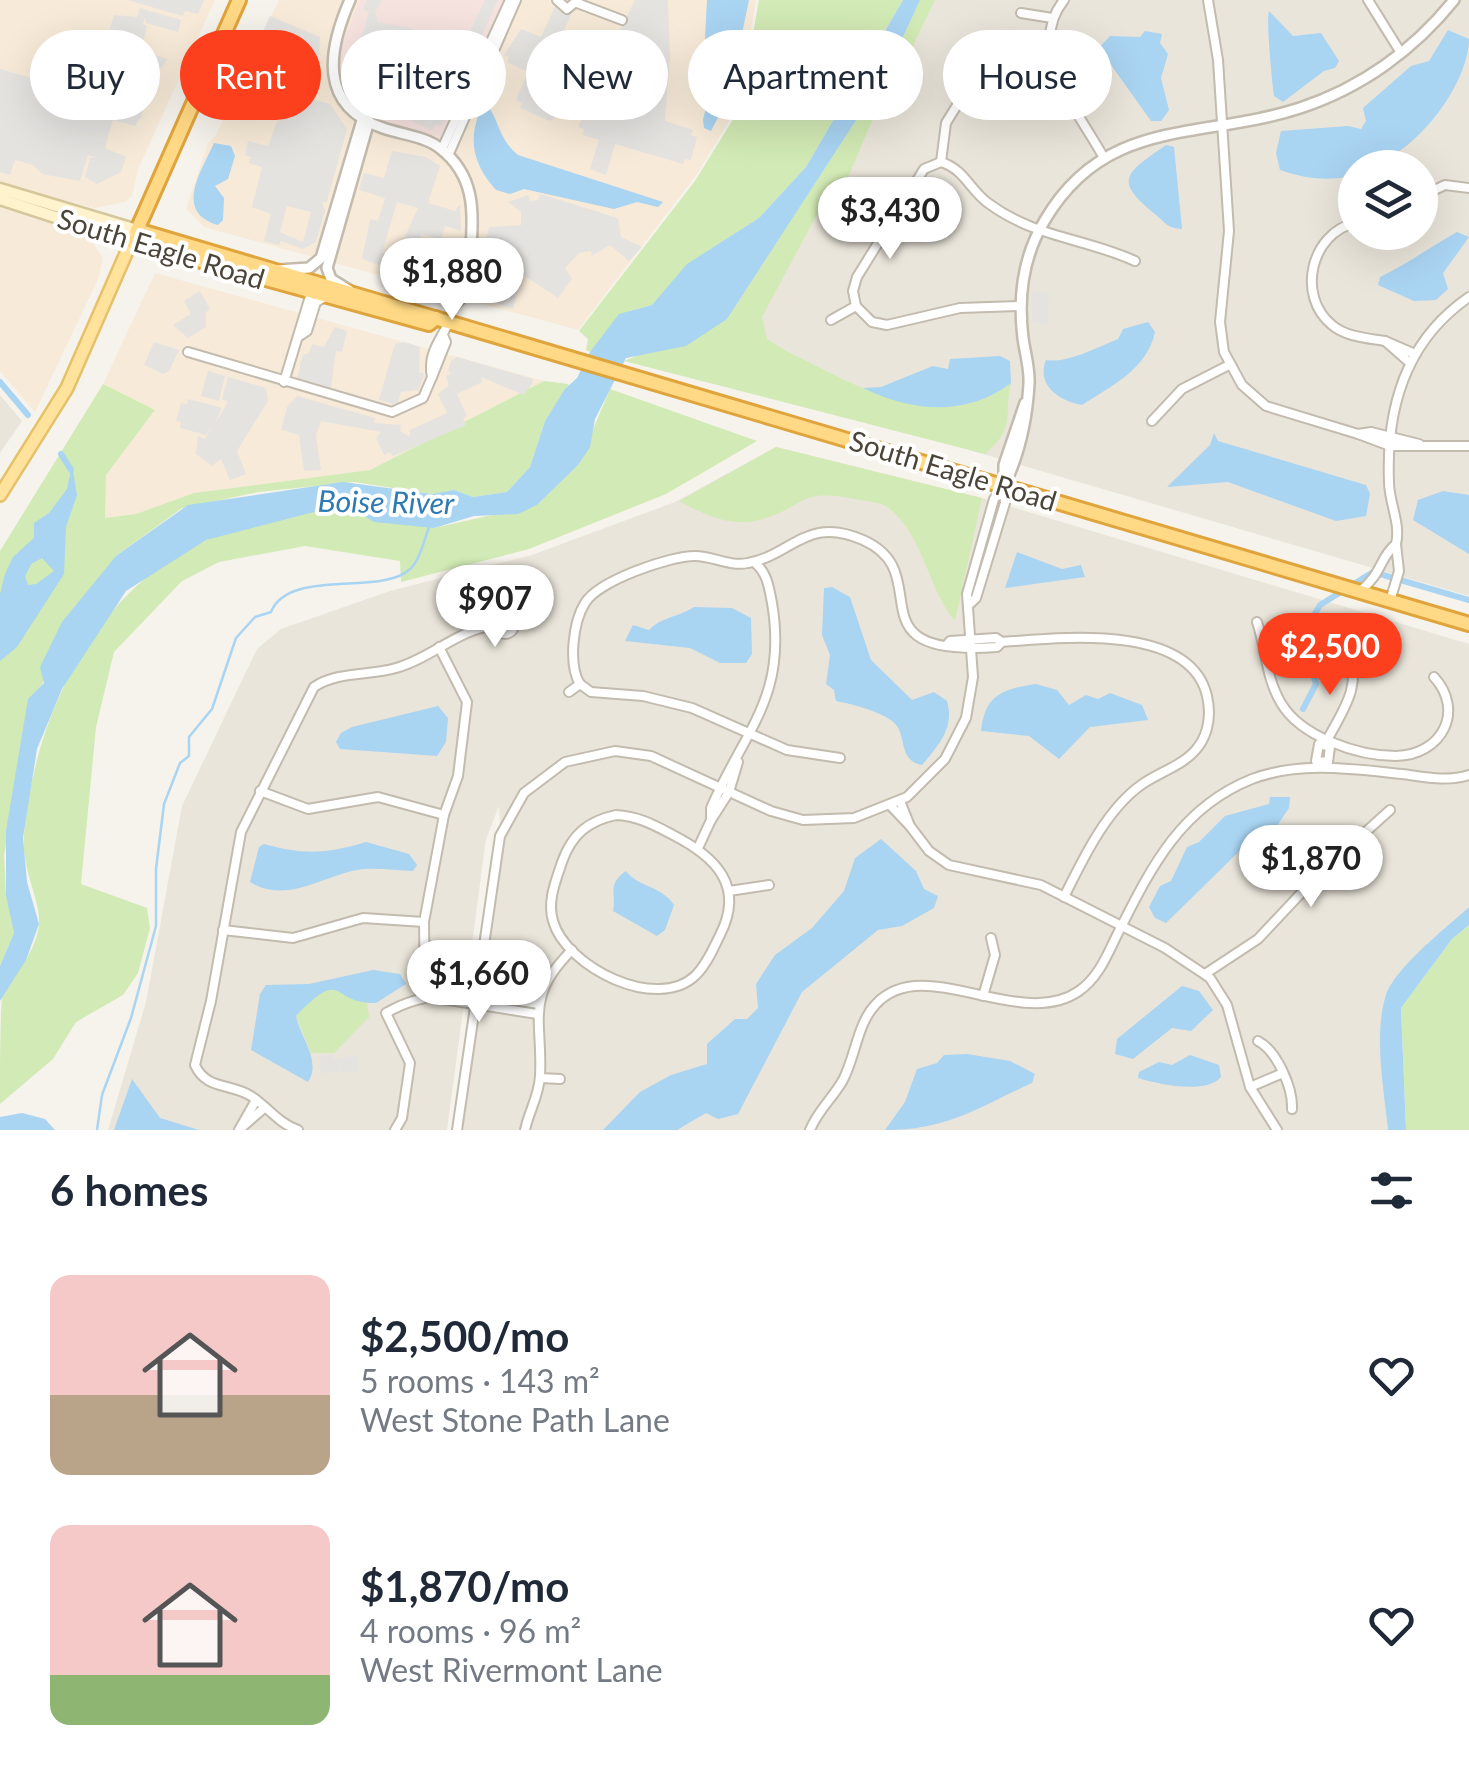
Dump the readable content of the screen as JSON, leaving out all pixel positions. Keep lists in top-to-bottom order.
{
  "streets": {
    "highway": ["South Eagle Road"]
  },
  "water": ["Boise River"],
  "page": {
    "chip": [
      "Buy",
      "Rent",
      "Filters",
      "New",
      "Apartment",
      "House"
    ],
    "price": [
      "$3,430",
      "$1,880",
      "$907",
      "$2,500",
      "$1,870",
      "$1,660"
    ],
    "heading": "6 homes",
    "list": [
      {
        "name": "$2,500/mo",
        "note": "5 rooms · 143 m² · West Stone Path Lane"
      },
      {
        "name": "$1,870/mo",
        "note": "4 rooms · 96 m² · West Rivermont Lane"
      }
    ]
  }
}
